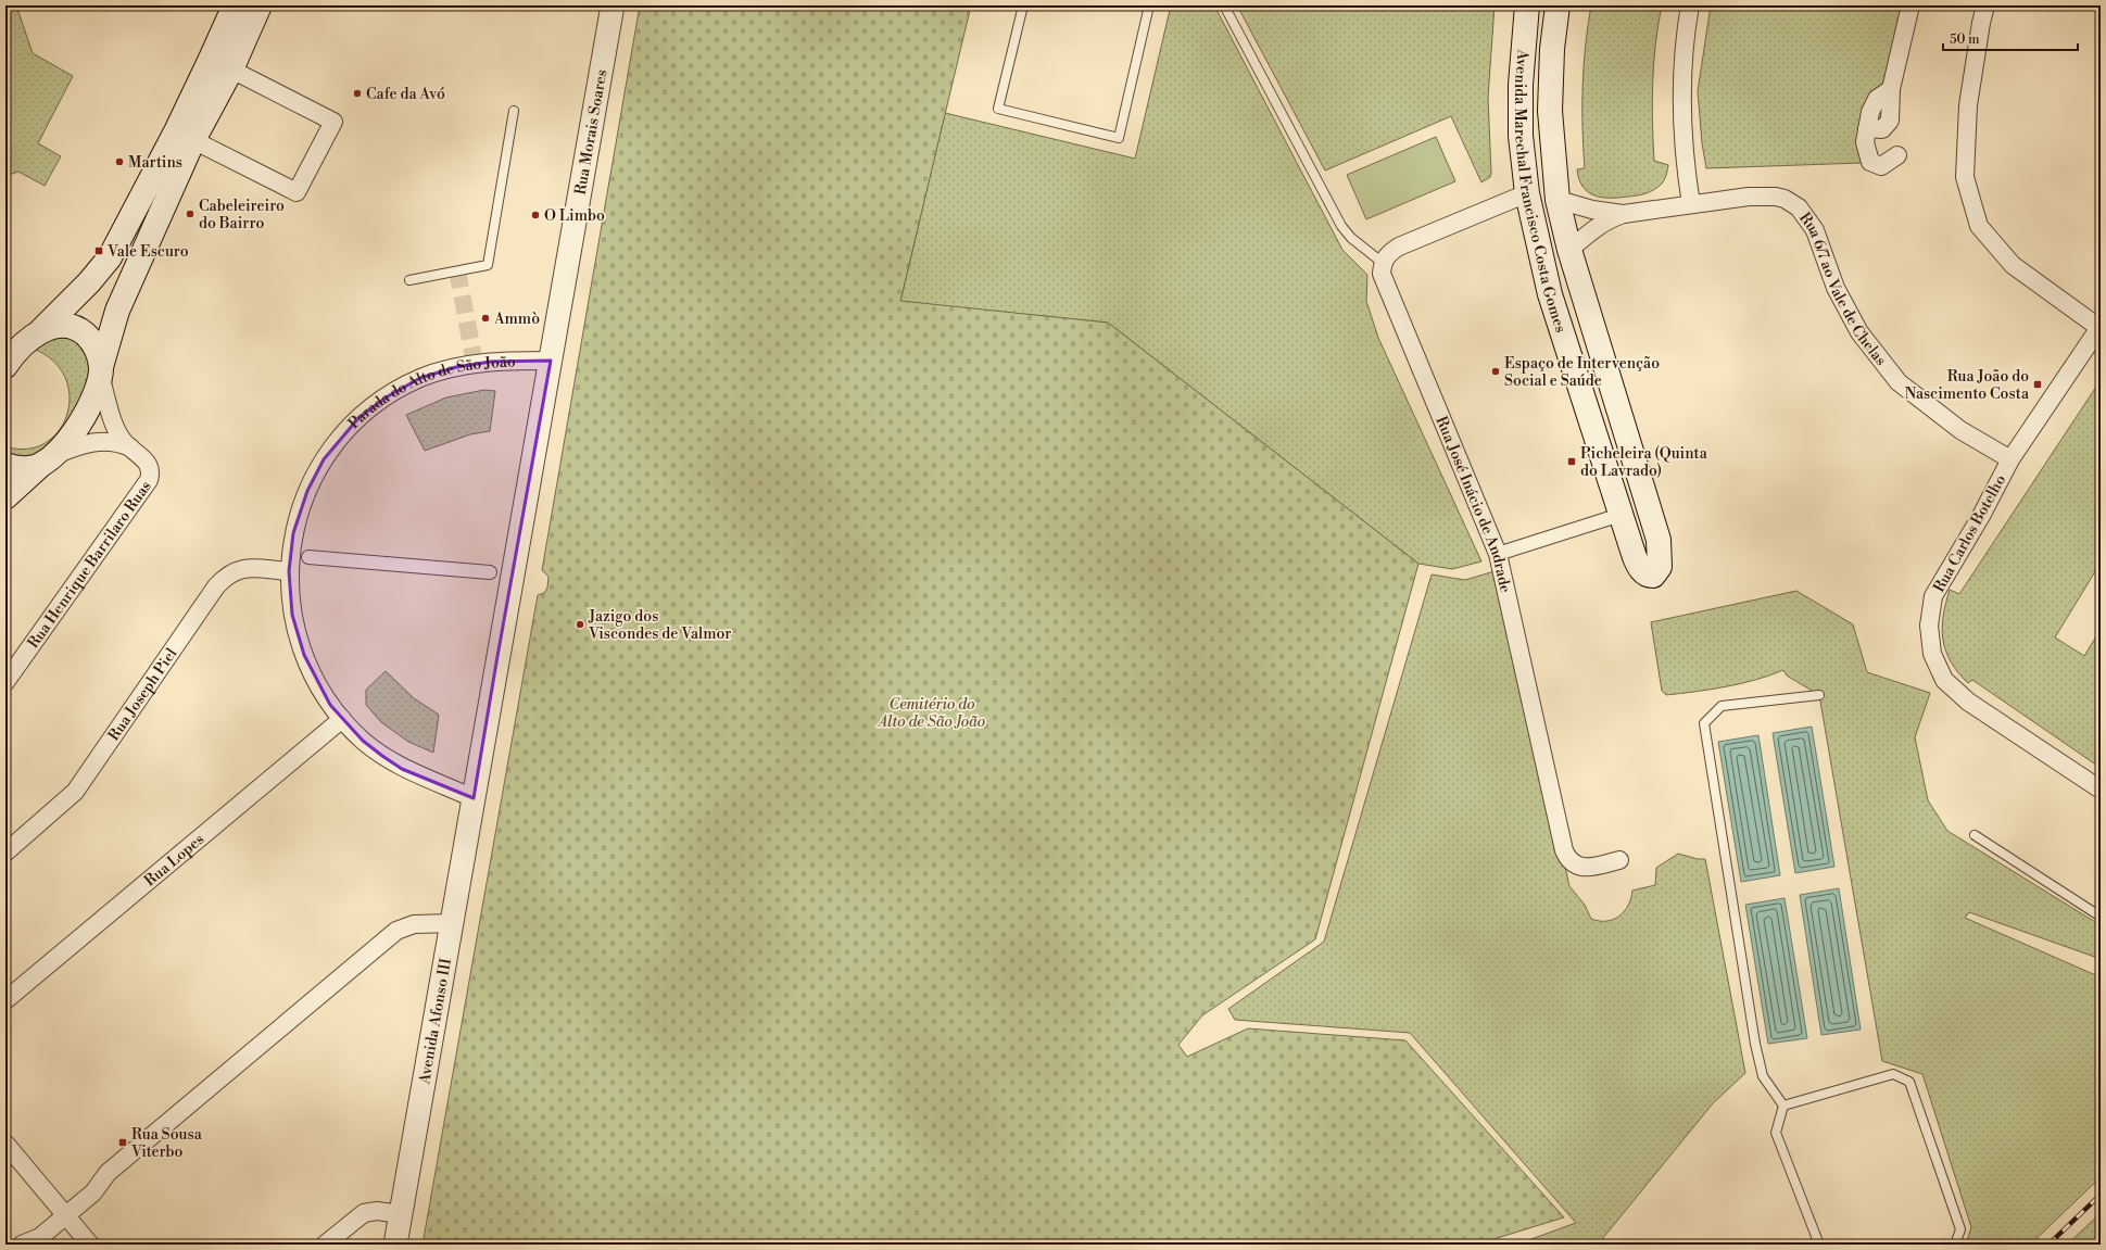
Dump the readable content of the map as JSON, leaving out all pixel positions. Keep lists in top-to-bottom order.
{
  "streets": {
    "main road": ["Avenida Marechal Francisco Costa Gomes"],
    "street": [
      "Rua Morais Soares",
      "Rua 6/7 ao Vale de Chelas",
      "Parada do Alto de São João",
      "Rua José Inácio de Andrade",
      "Rua Carlos Botelho",
      "Rua Henrique Barrilaro Ruas",
      "Rua Joseph Piel",
      "Rua Lopes",
      "Avenida Afonso III"
    ]
  },
  "crossings": [
    ["Rua Morais Soares", "Parada do Alto de São João"],
    ["Rua 6/7 ao Vale de Chelas", "Rua Carlos Botelho"],
    ["Parada do Alto de São João", "Rua Joseph Piel"],
    ["Parada do Alto de São João", "Rua Lopes"],
    ["Parada do Alto de São João", "Avenida Afonso III"]
  ],
  "parks": ["Cemitério do Alto de São João"],
  "places": {
    "other": [
      "Cafe da Avó",
      "Martins",
      "Cabeleireiro do Bairro",
      "O Limbo",
      "Ammò",
      "Espaço de Intervenção Social e Saúde",
      "Jazigo dos Viscondes de Valmor"
    ],
    "transit": [
      "Vale Escuro",
      "Rua João do Nascimento Costa",
      "Picheleira (Quinta do Lavrado)",
      "Rua Sousa Viterbo"
    ]
  },
  "scale_bar": "50 m"
}
